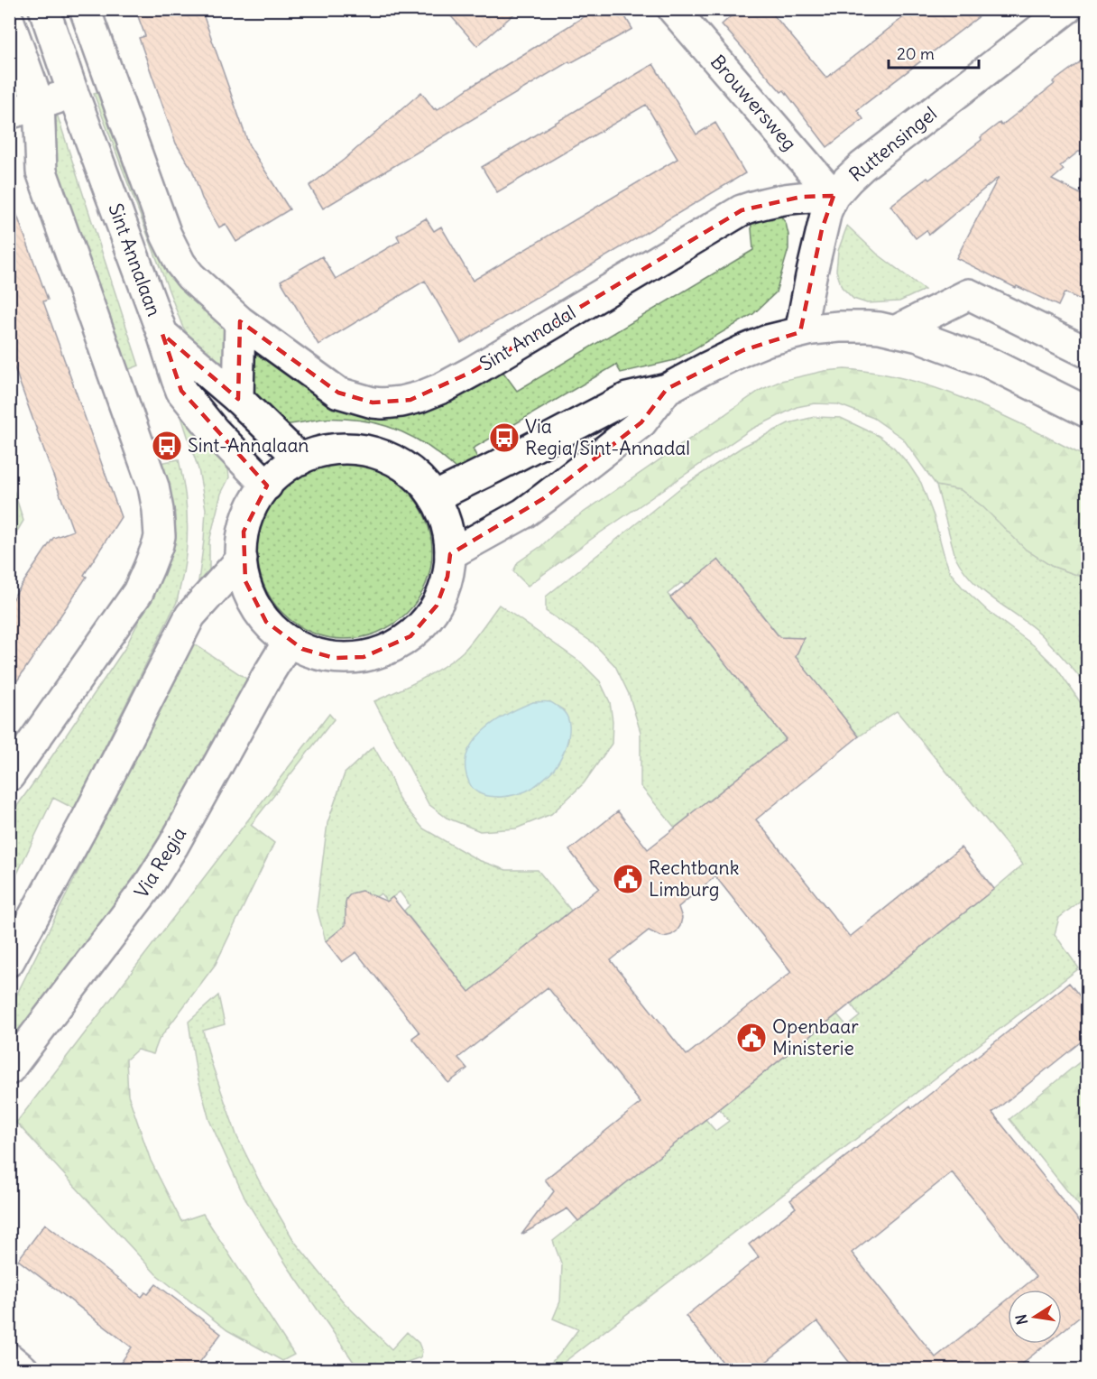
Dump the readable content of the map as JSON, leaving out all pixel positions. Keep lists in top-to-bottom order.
{
  "streets": {
    "street": [
      "Brouwersweg",
      "Ruttensingel",
      "Sint Annalaan",
      "Sint Annadal",
      "Via Regia"
    ]
  },
  "crossings": [
    ["Brouwersweg", "Ruttensingel"],
    ["Brouwersweg", "Sint Annadal"],
    ["Ruttensingel", "Sint Annadal"],
    ["Sint Annalaan", "Sint Annadal"]
  ],
  "places": {
    "bus stop": ["Via Regia/Sint-Annadal", "Sint-Annalaan"],
    "public building": ["Rechtbank Limburg", "Openbaar Ministerie"]
  },
  "scale_bar": "20 m",
  "north": "left"
}
